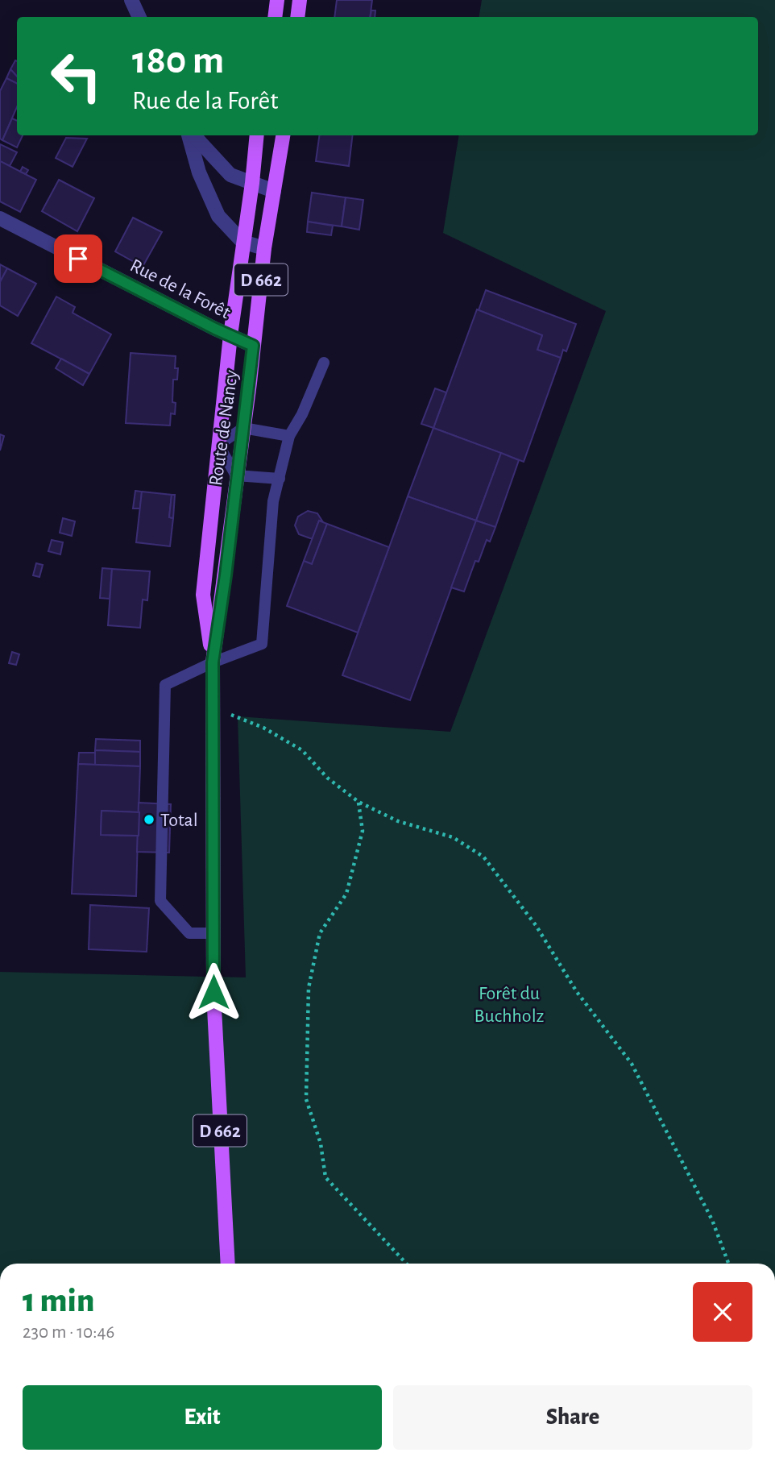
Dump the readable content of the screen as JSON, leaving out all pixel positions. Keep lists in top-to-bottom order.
{
  "streets": {
    "main road": ["D 662", "Route de Nancy"],
    "street": ["Rue de la Forêt"]
  },
  "crossings": [
    ["Rue de la Forêt", "Route de Nancy"]
  ],
  "parks": ["Forêt du Buchholz"],
  "places": ["Total"],
  "page": {
    "turn": ["180 m", "Rue de la Forêt"],
    "heading": ["1 min", "230 m · 10:46"],
    "buttons": ["Exit", "Share"]
  }
}
